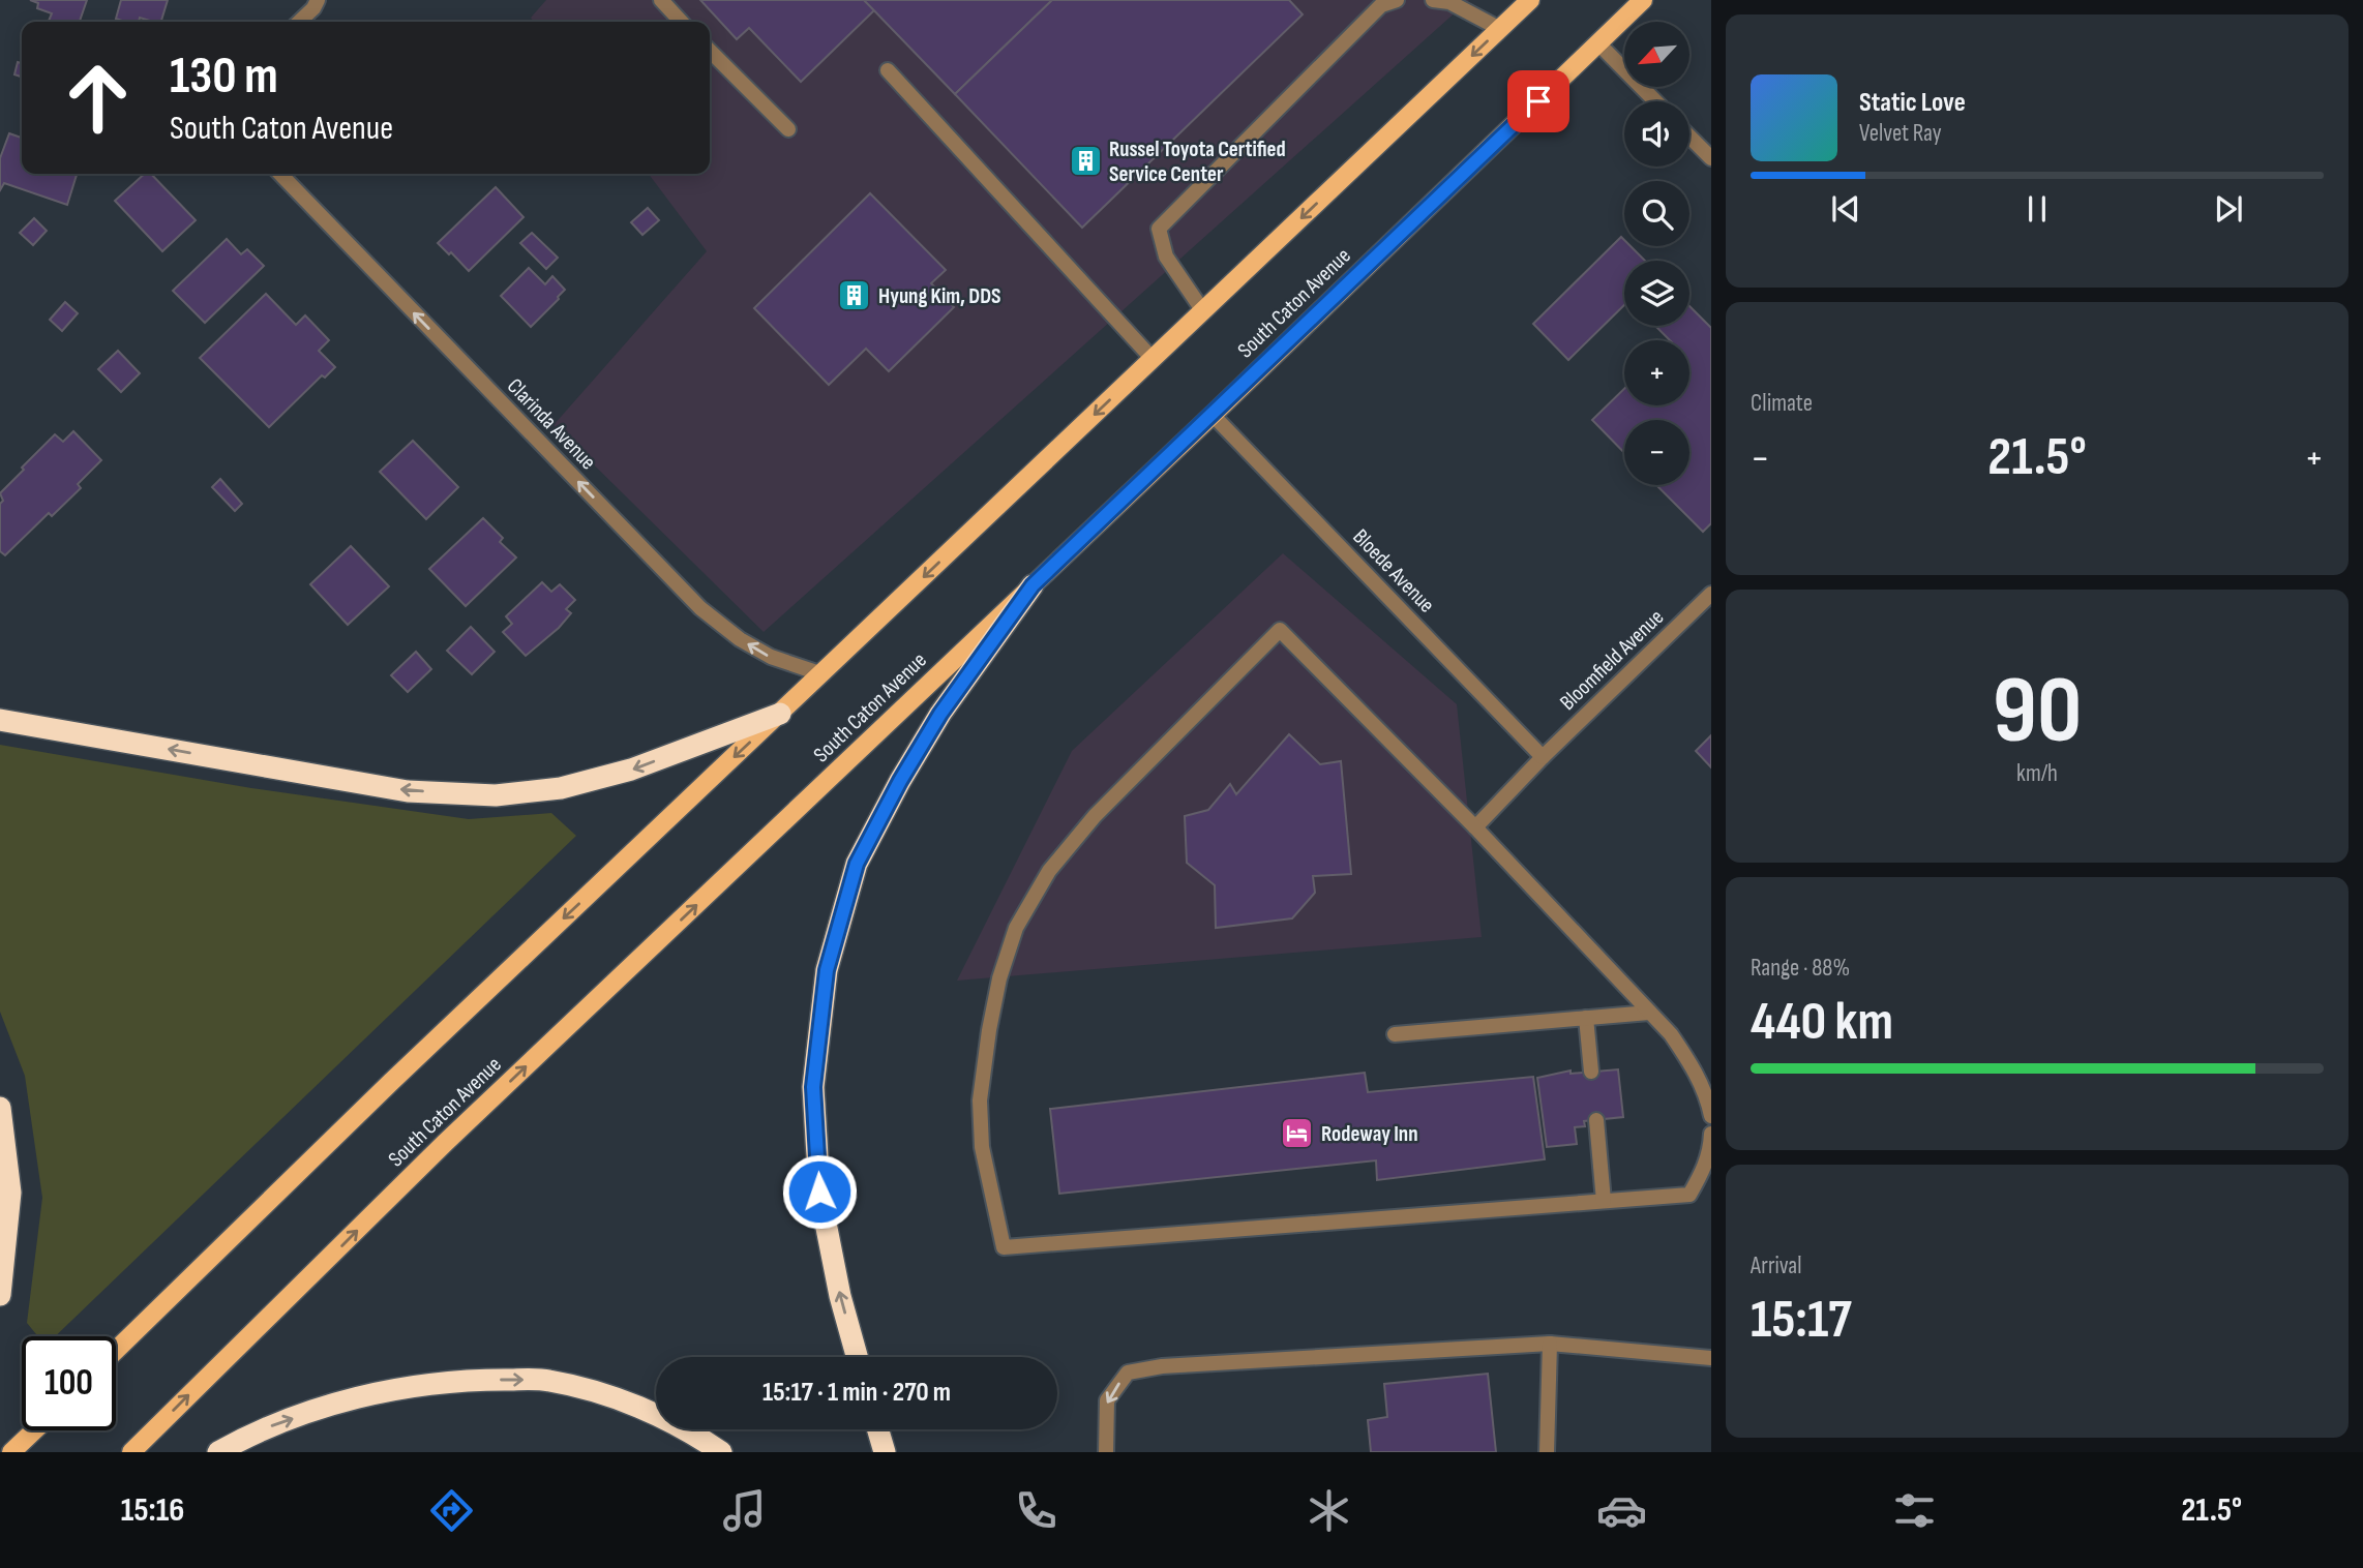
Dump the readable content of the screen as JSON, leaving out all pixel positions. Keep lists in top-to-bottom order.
{
  "streets": {
    "main road": ["South Caton Avenue"],
    "street": ["Clarinda Avenue", "Bloede Avenue", "Bloomfield Avenue"]
  },
  "crossings": [
    ["South Caton Avenue", "Bloede Avenue"],
    ["Bloede Avenue", "Bloomfield Avenue"]
  ],
  "one_way": ["Clarinda Avenue"],
  "places": {
    "building": ["Russel Toyota Certified Service Center", "Hyung Kim, DDS"],
    "hotel": ["Rodeway Inn"]
  },
  "north": "bottom left",
  "page": {
    "map_buttons": ["+", "−"],
    "turn": ["130 m", "South Caton Avenue"],
    "song": ["Static Love", "Velvet Ray"],
    "tile": [
      "Climate",
      ["90", "km/h"],
      ["Range · 88%", "440 km"],
      ["Arrival", "15:17"]
    ],
    "heat": ["−", "21.5°", "+"],
    "limit": "100",
    "trip": "15:17 · 1 min · 270 m",
    "tabs": ["15:16", "21.5°"]
  }
}
